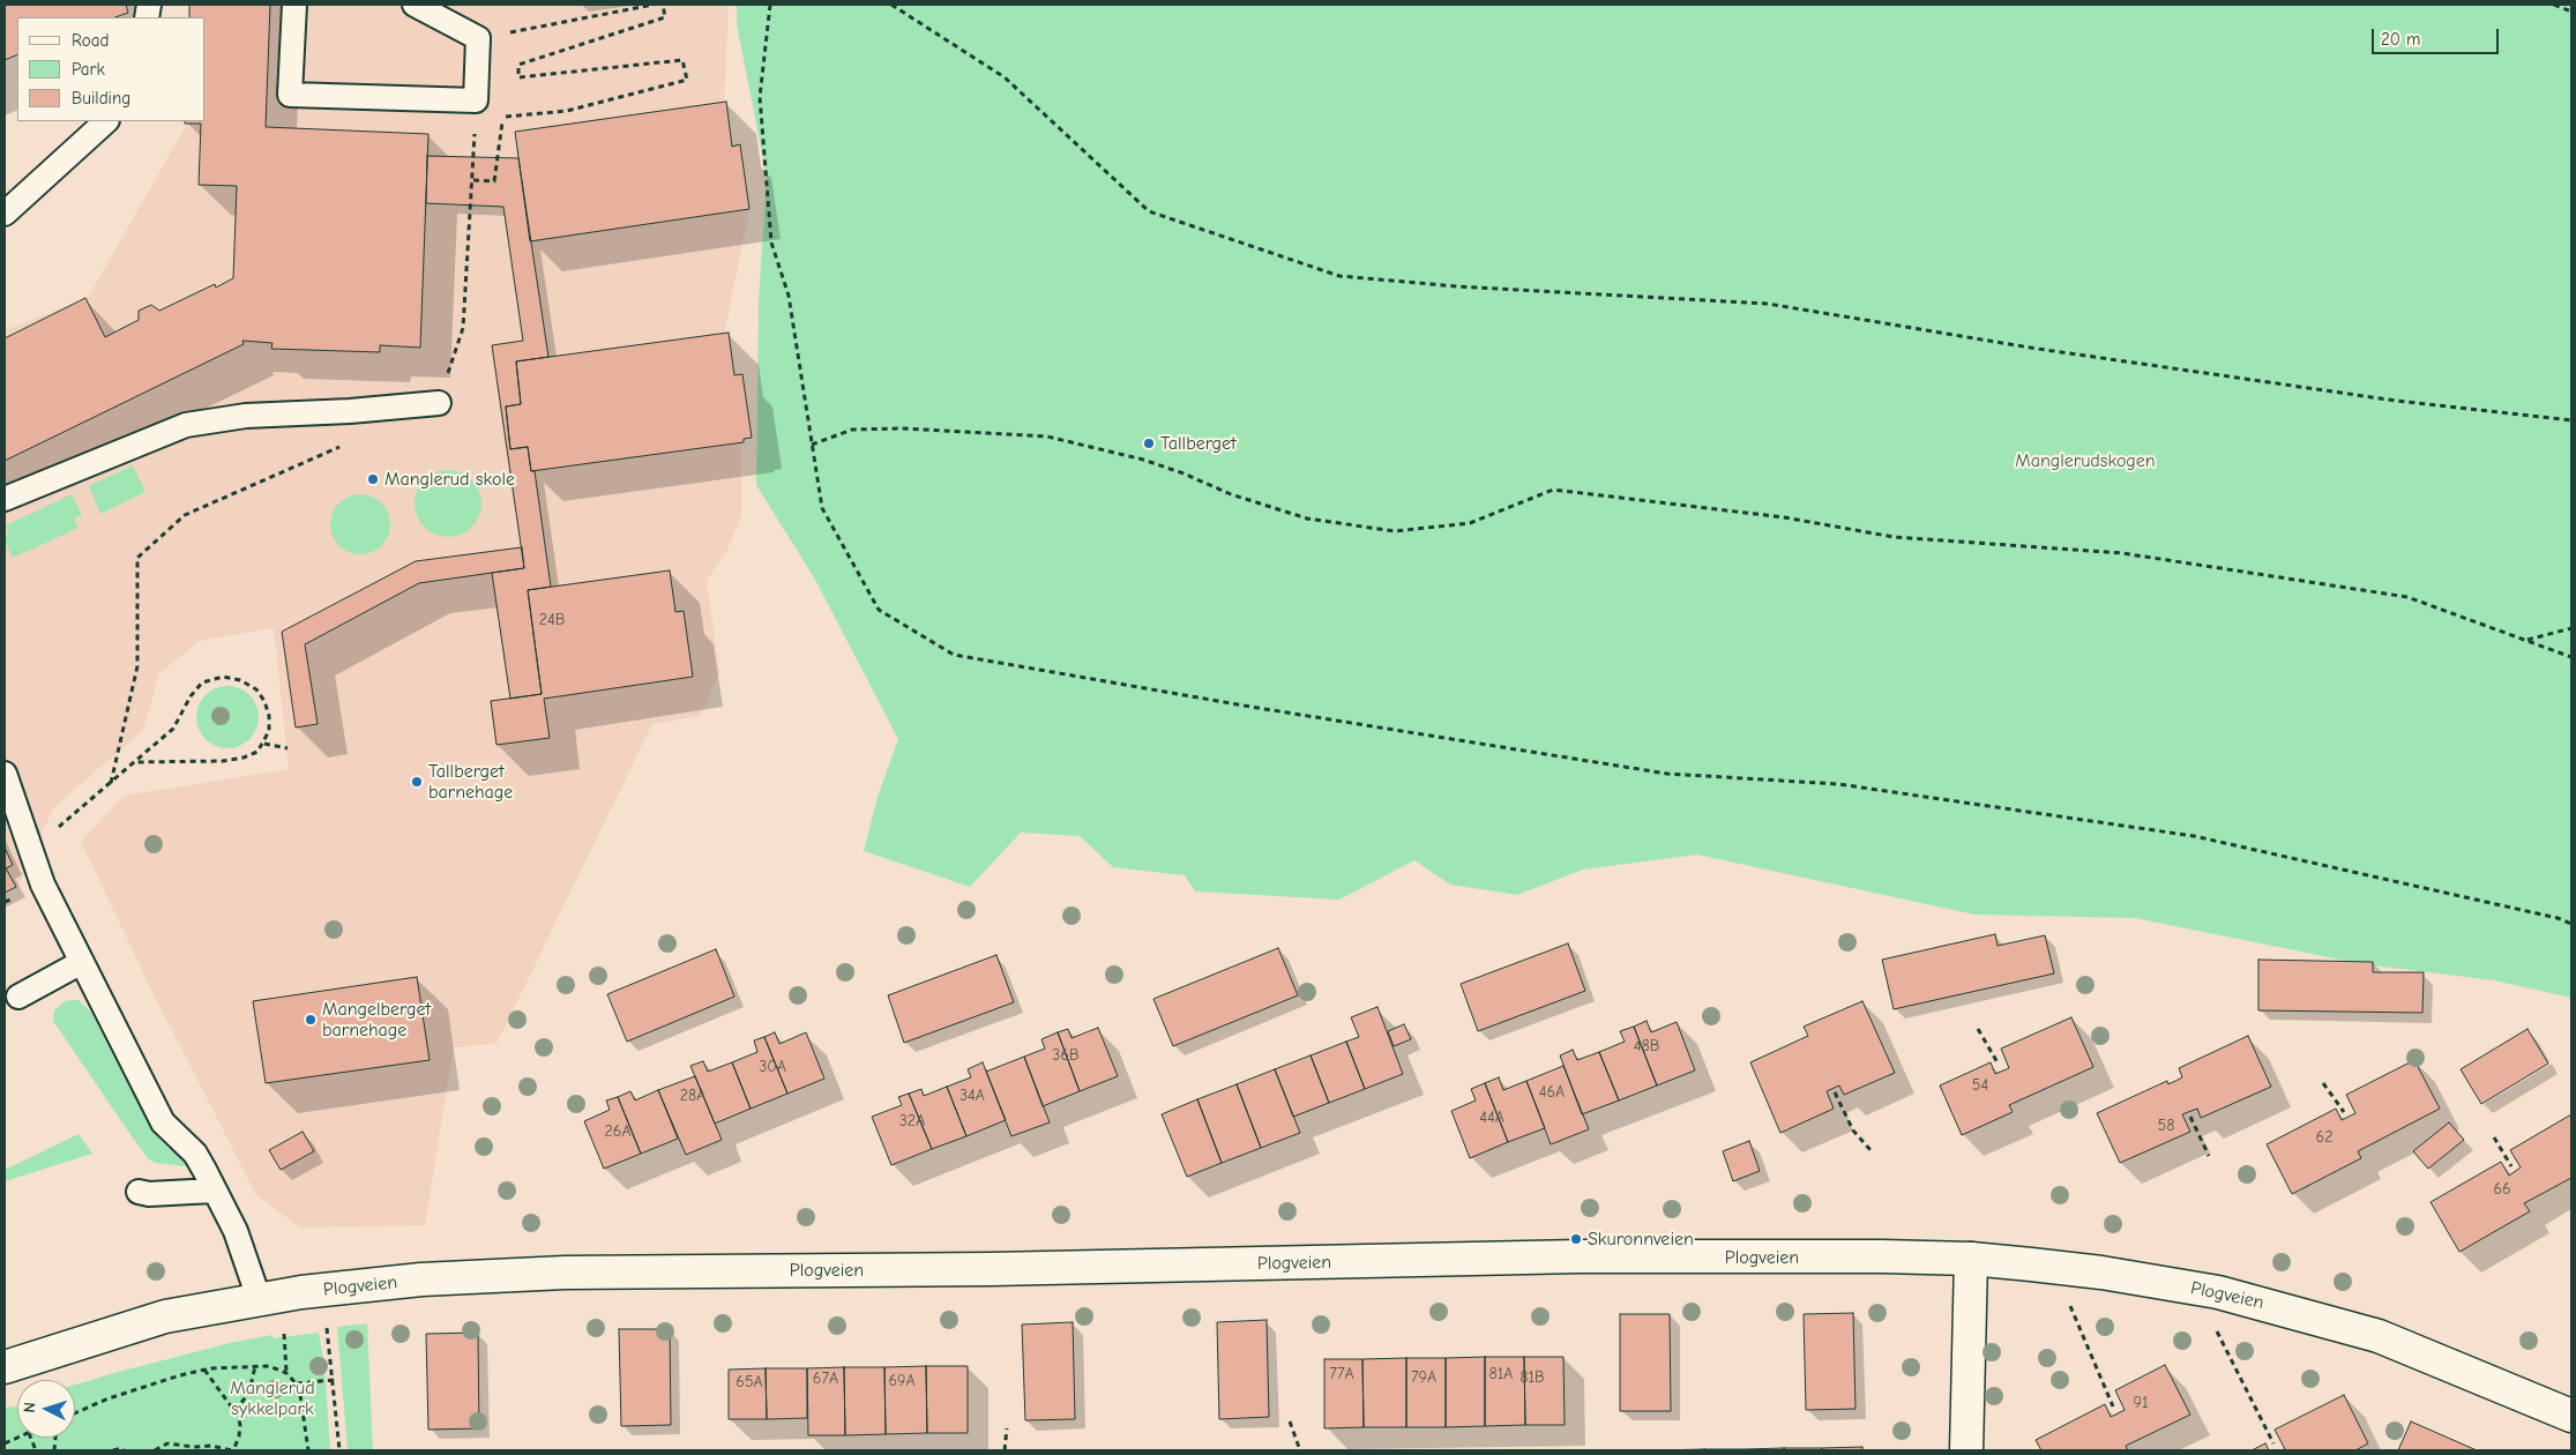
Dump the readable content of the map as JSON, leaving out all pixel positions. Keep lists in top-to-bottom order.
{
  "streets": {
    "street": ["Plogveien"]
  },
  "parks": ["Manglerudskogen", "Manglerud sykkelpark"],
  "places": [
    "Tallberget",
    "Manglerud skole",
    "Tallberget barnehage",
    "Mangelberget barnehage",
    "Skuronnveien"
  ],
  "house_numbers": [
    "24B",
    "48B",
    "36B",
    "30A",
    "54",
    "46A",
    "28A",
    "34A",
    "44A",
    "32A",
    "58",
    "26A",
    "62",
    "66",
    "77A",
    "81A",
    "79A",
    "81B",
    "67A",
    "69A",
    "65A",
    "91"
  ],
  "legend": ["Road", "Park", "Building"],
  "scale_bar": "20 m",
  "north": "left"
}
